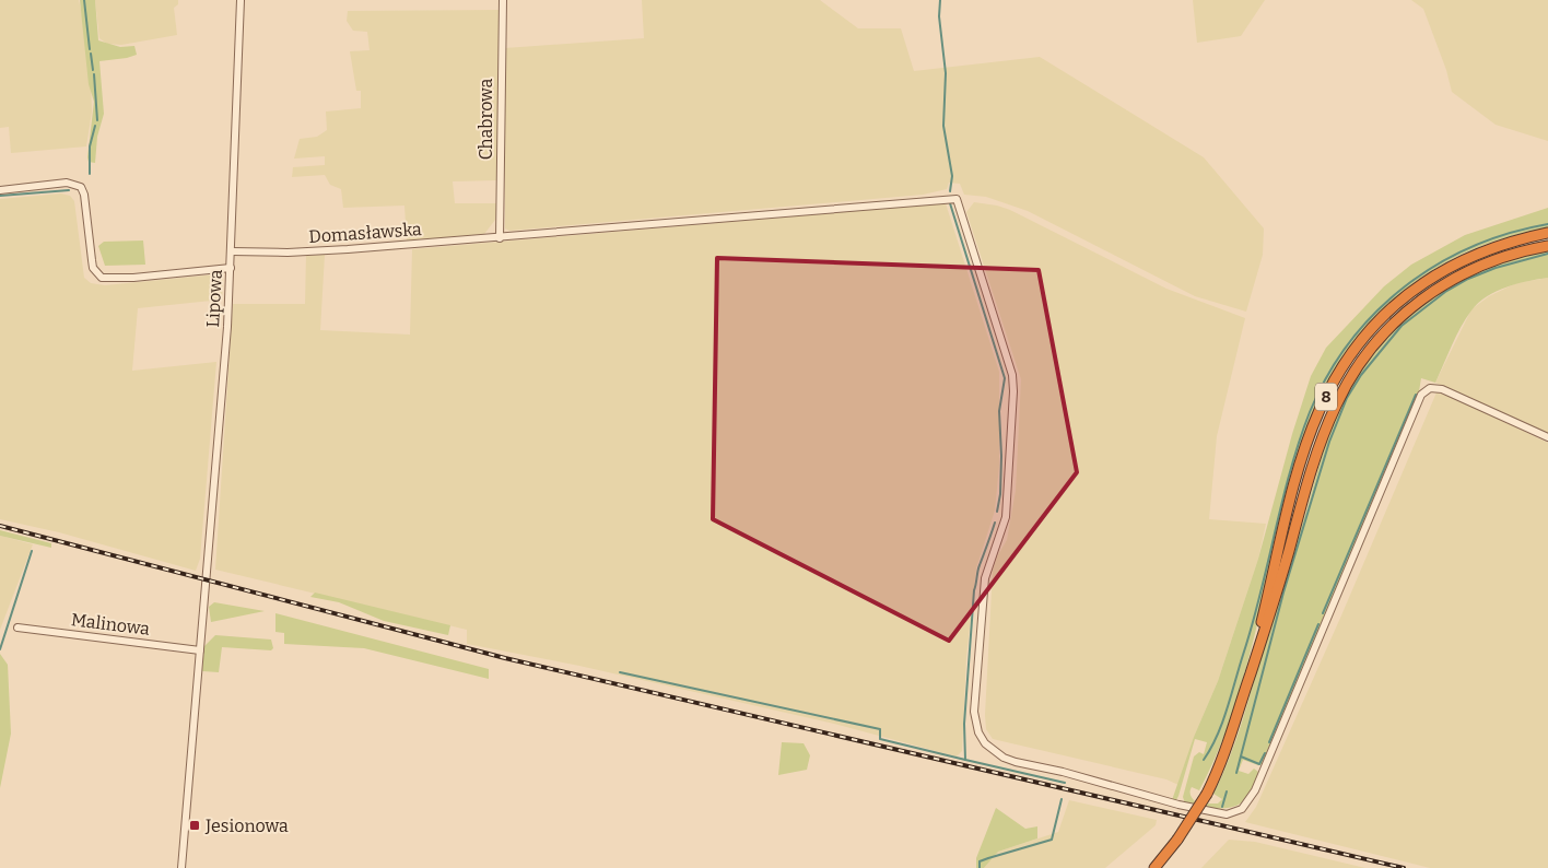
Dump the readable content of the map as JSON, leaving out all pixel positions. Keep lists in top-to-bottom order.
{
  "streets": {
    "highway": ["8"],
    "street": [
      "Chabrowa",
      "Domasławska",
      "Lipowa",
      "Malinowa"
    ]
  },
  "crossings": [
    ["Chabrowa", "Domasławska"],
    ["Domasławska", "Lipowa"],
    ["Lipowa", "Malinowa"]
  ],
  "places": {
    "transit": ["Jesionowa"]
  }
}
